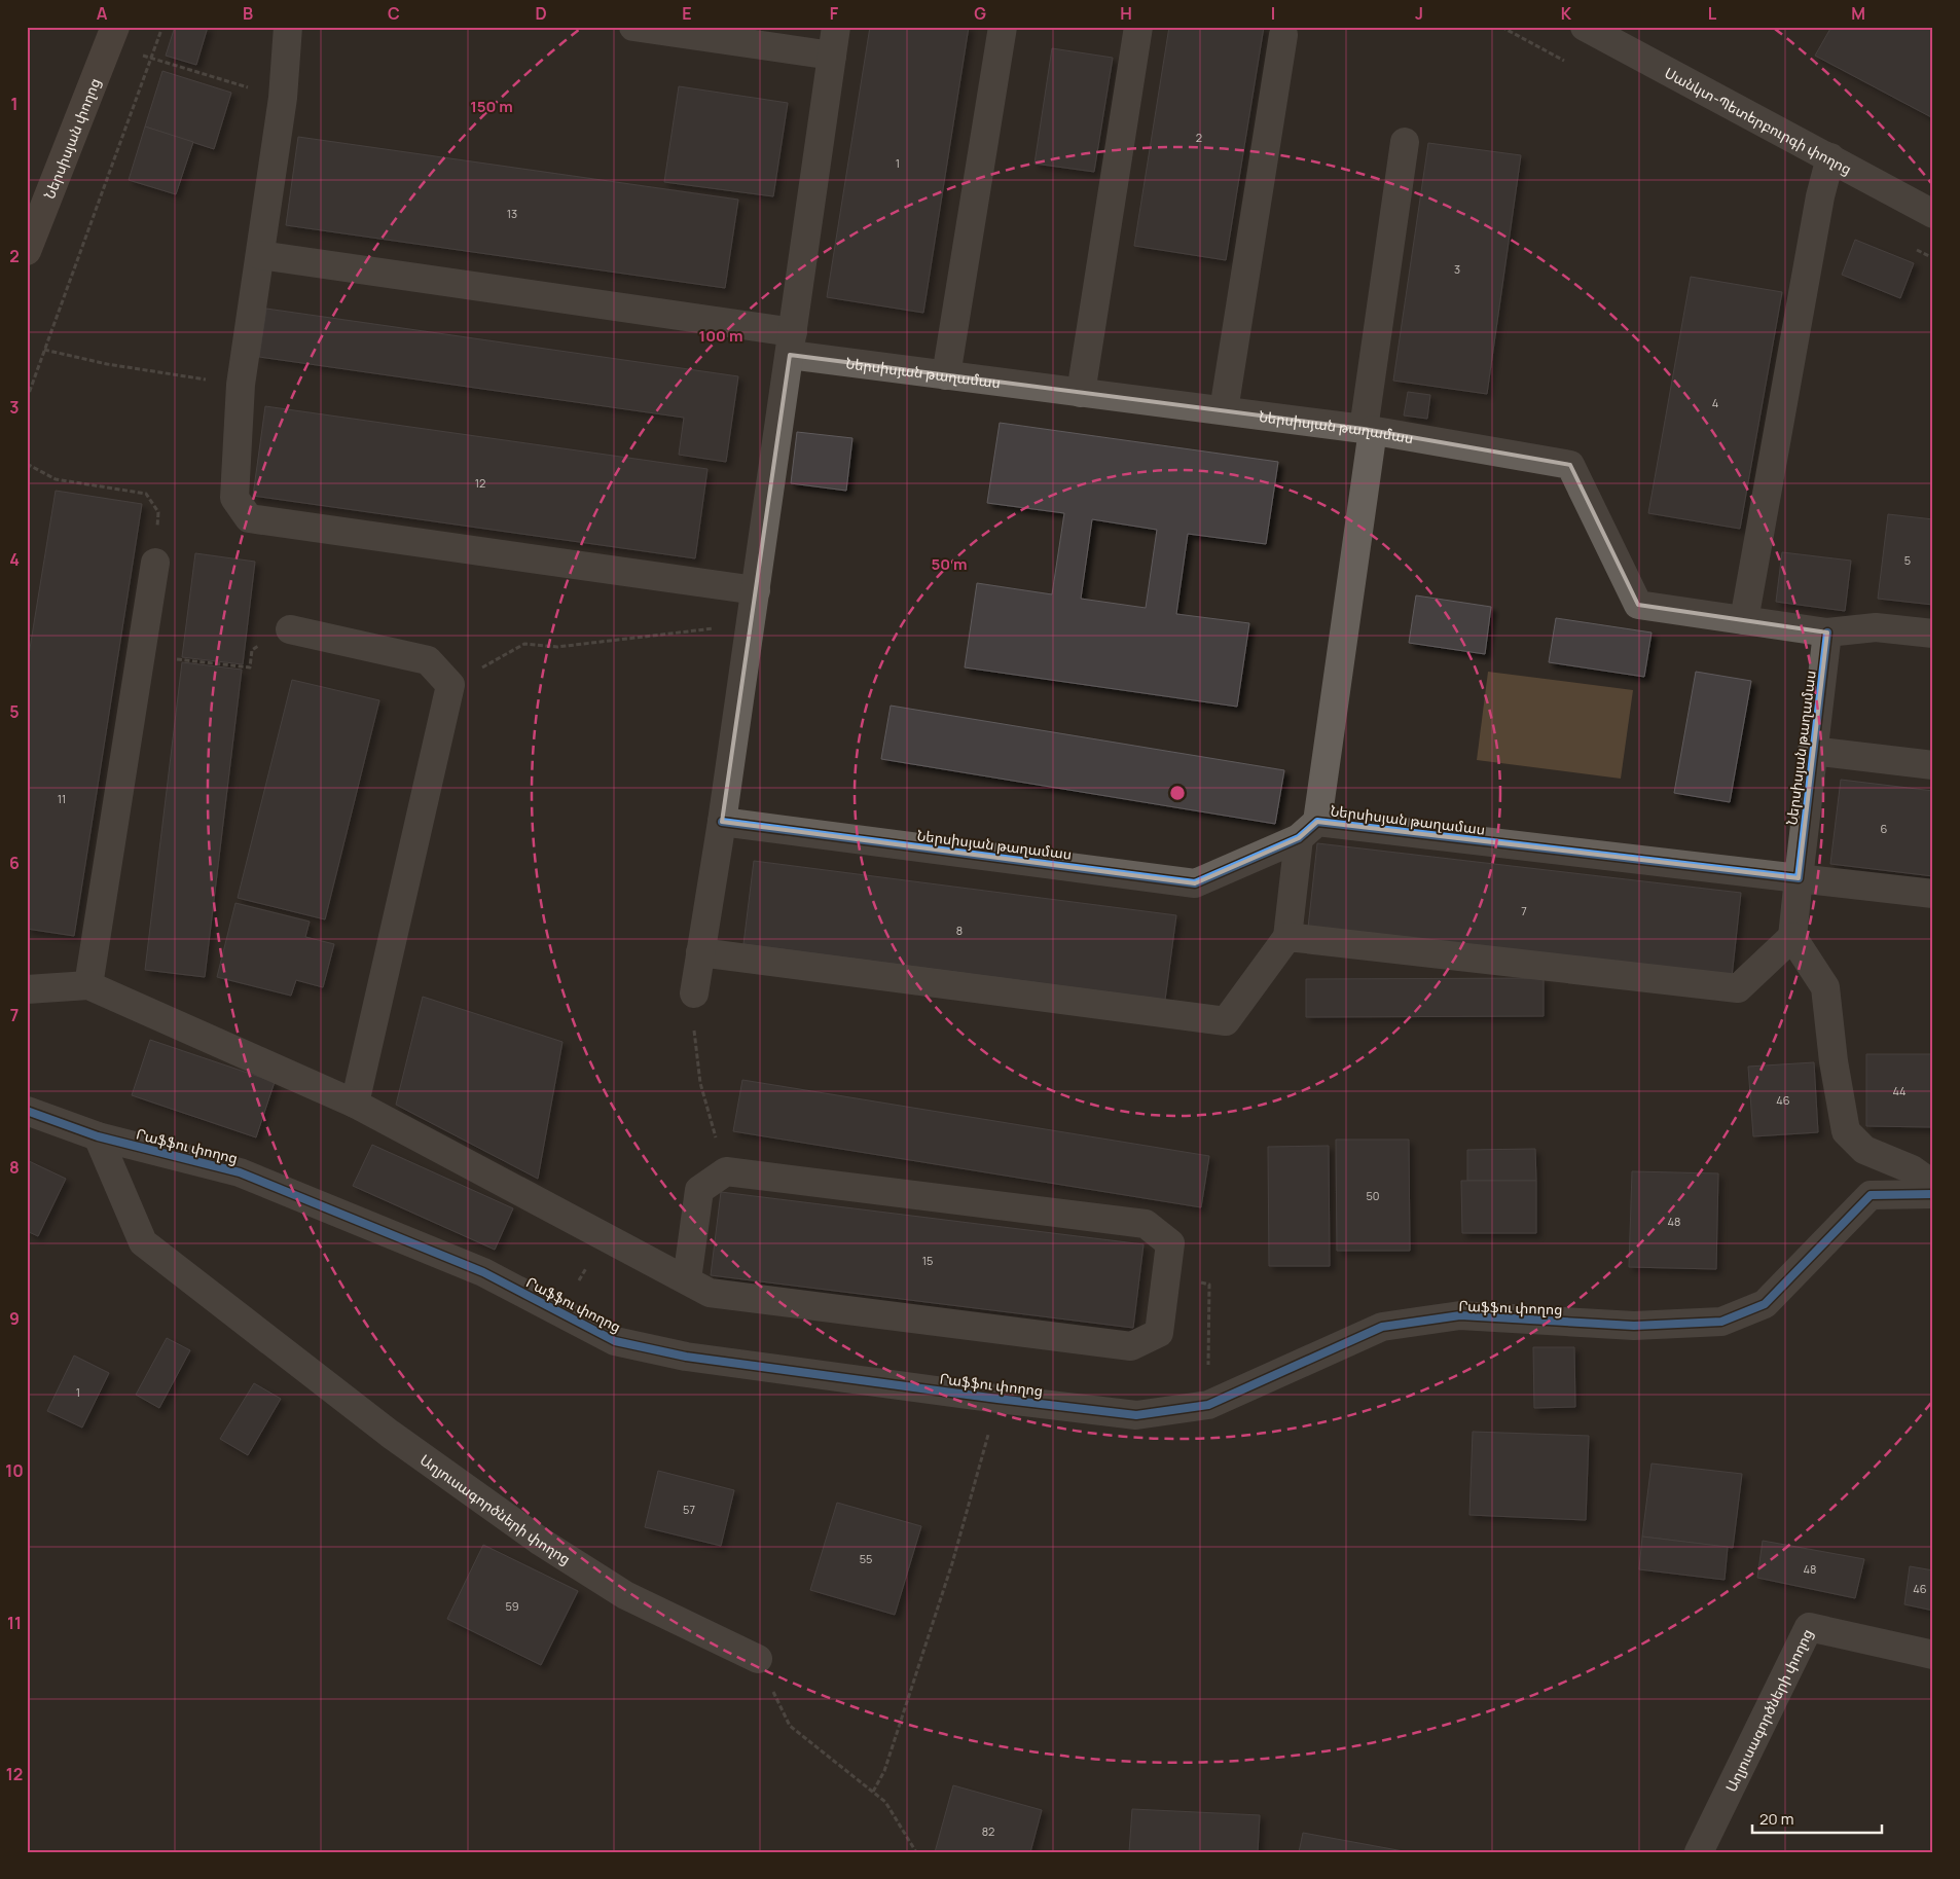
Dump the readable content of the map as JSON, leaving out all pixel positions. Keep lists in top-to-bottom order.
{
  "streets": {
    "main road": ["Ներսիսյան փողոց"],
    "street": [
      "Սանկտ-Պետերբուրգի փողոց",
      "Ներսիսյան թաղամաս",
      "Րաֆֆու փողոց",
      "Աղյուսագործների փողոց"
    ]
  },
  "crossings": [
    ["Րաֆֆու փողոց", "Աղյուսագործների փողոց"]
  ],
  "house_numbers": [
    "2",
    "1",
    "13",
    "3",
    "4",
    "12",
    "5",
    "11",
    "6",
    "7",
    "8",
    "44",
    "46",
    "50",
    "48",
    "15",
    "1",
    "57",
    "55",
    "48",
    "46",
    "59",
    "82"
  ],
  "scale_bar": "20 m",
  "grid": {
    "columns": [
      "A",
      "B",
      "C",
      "D",
      "E",
      "F",
      "G",
      "H",
      "I",
      "J",
      "K",
      "L",
      "M"
    ],
    "rows": [
      "1",
      "2",
      "3",
      "4",
      "5",
      "6",
      "7",
      "8",
      "9",
      "10",
      "11",
      "12"
    ]
  },
  "rings": ["150 m", "100 m", "50 m"]
}
